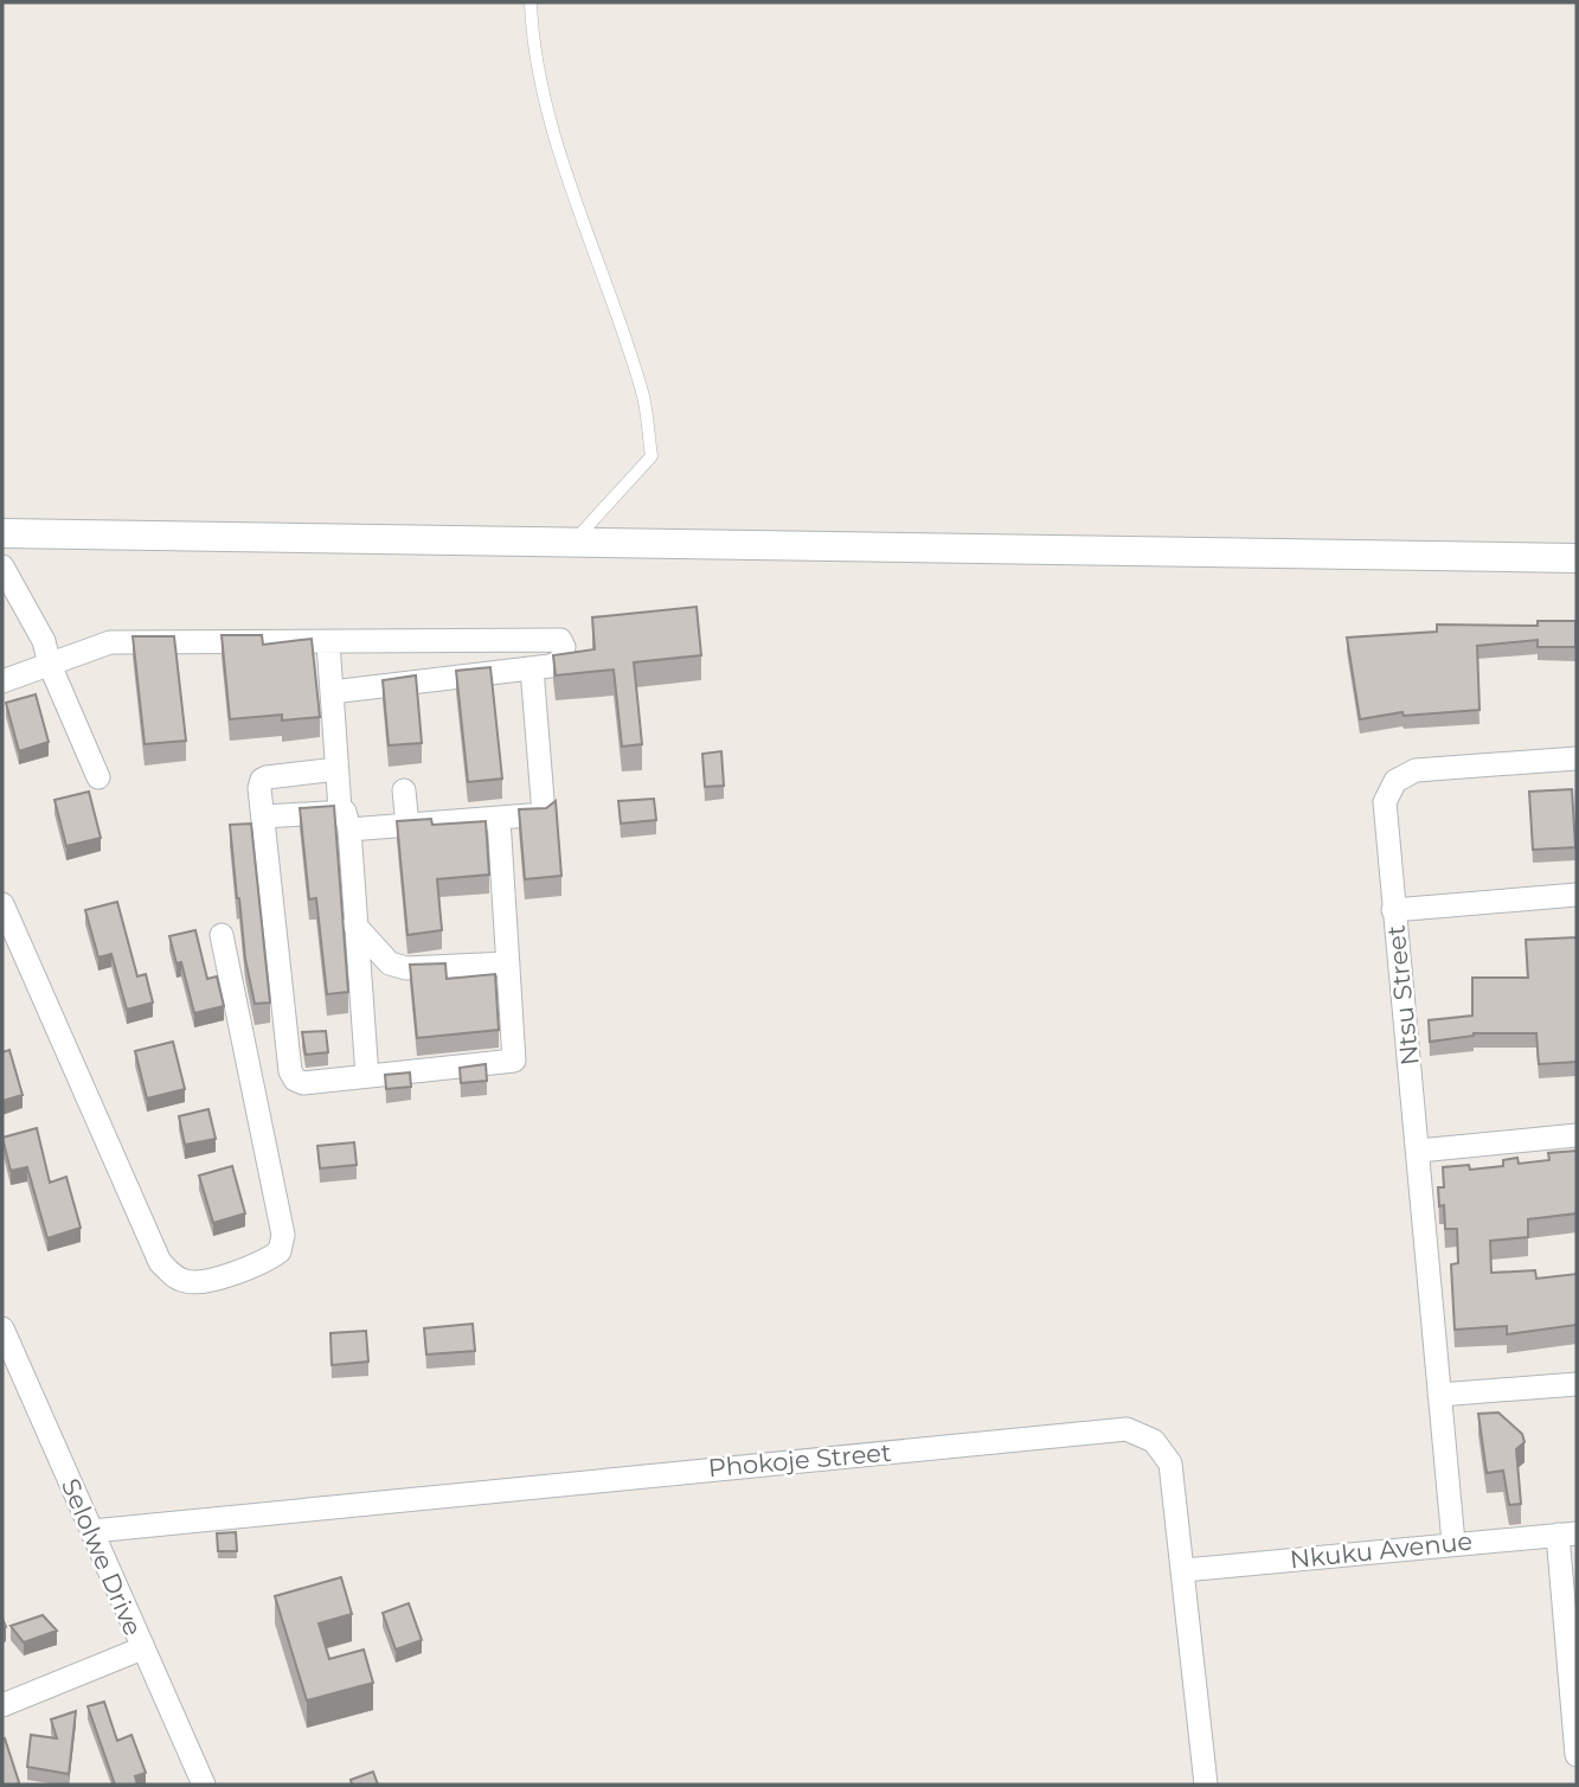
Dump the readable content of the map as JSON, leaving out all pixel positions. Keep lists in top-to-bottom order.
{
  "streets": {
    "street": [
      "Ntsu Street",
      "Phokoje Street",
      "Nkuku Avenue",
      "Selolwe Drive"
    ]
  },
  "crossings": [
    ["Ntsu Street", "Nkuku Avenue"],
    ["Phokoje Street", "Nkuku Avenue"],
    ["Phokoje Street", "Selolwe Drive"]
  ]
}
